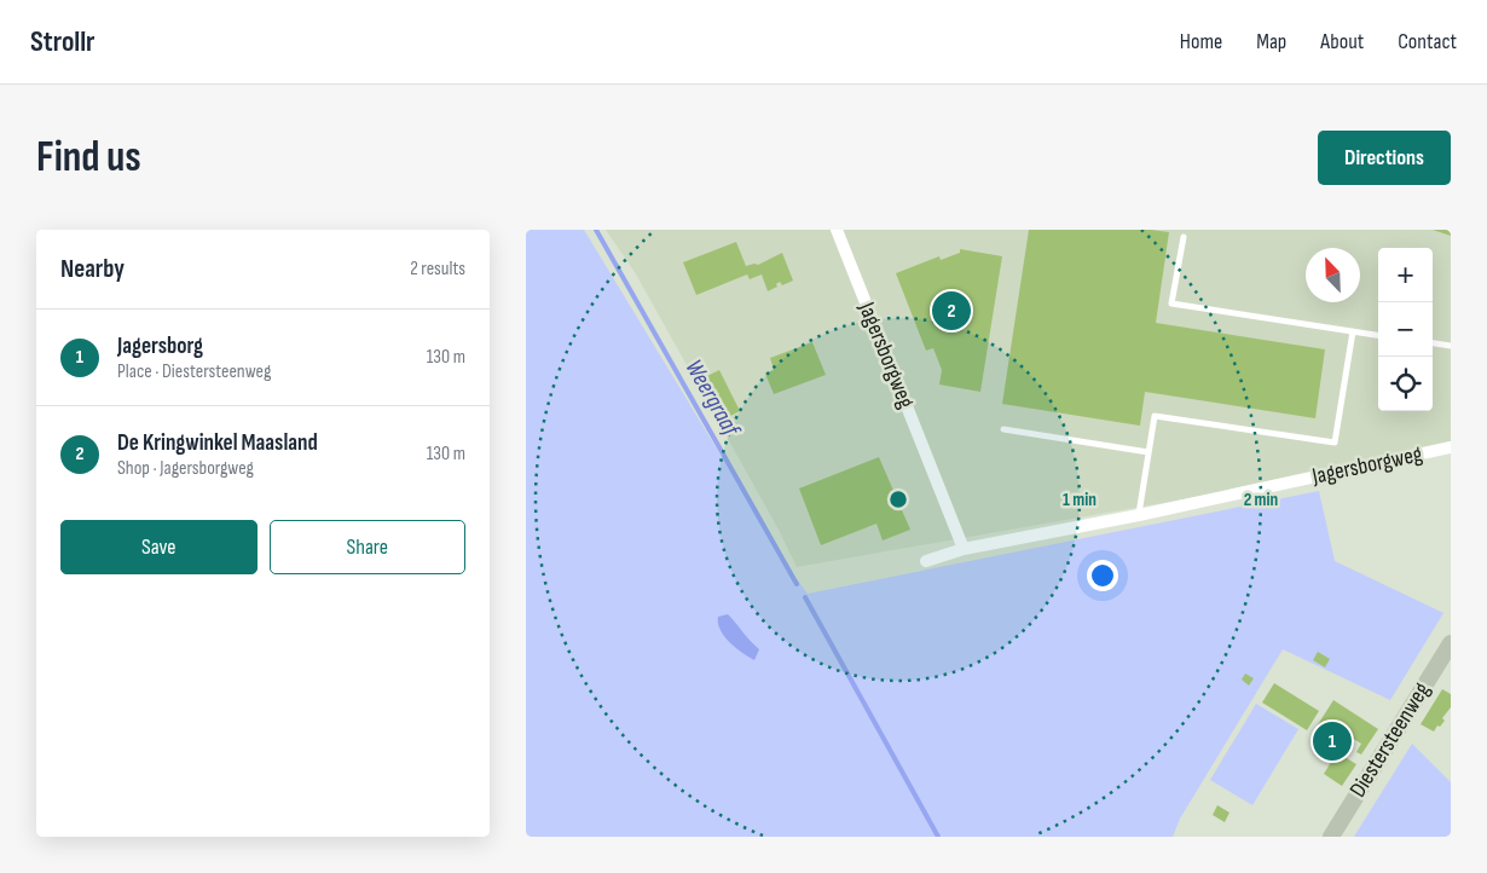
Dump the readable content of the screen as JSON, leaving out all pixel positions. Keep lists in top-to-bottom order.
{
  "streets": {
    "main road": ["Diestersteenweg"],
    "street": ["Jagersborgweg"]
  },
  "water": ["Weergraaf"],
  "north": "top left",
  "page": {
    "header": "Strollr",
    "nav": [
      "Home",
      "Map",
      "About",
      "Contact"
    ],
    "buttons": [
      "Directions",
      ["Save", "Share"]
    ],
    "title": "Find us",
    "heading": ["Nearby", "2 results"],
    "map_buttons": ["+", "−"],
    "pins": ["2", "1"],
    "list": [
      {
        "mark": "1",
        "name": "Jagersborg",
        "note": "Place · Diestersteenweg",
        "value": "130 m"
      },
      {
        "mark": "2",
        "name": "De Kringwinkel Maasland",
        "note": "Shop · Jagersborgweg",
        "value": "130 m"
      }
    ]
  },
  "rings": ["1 min", "2 min"]
}
